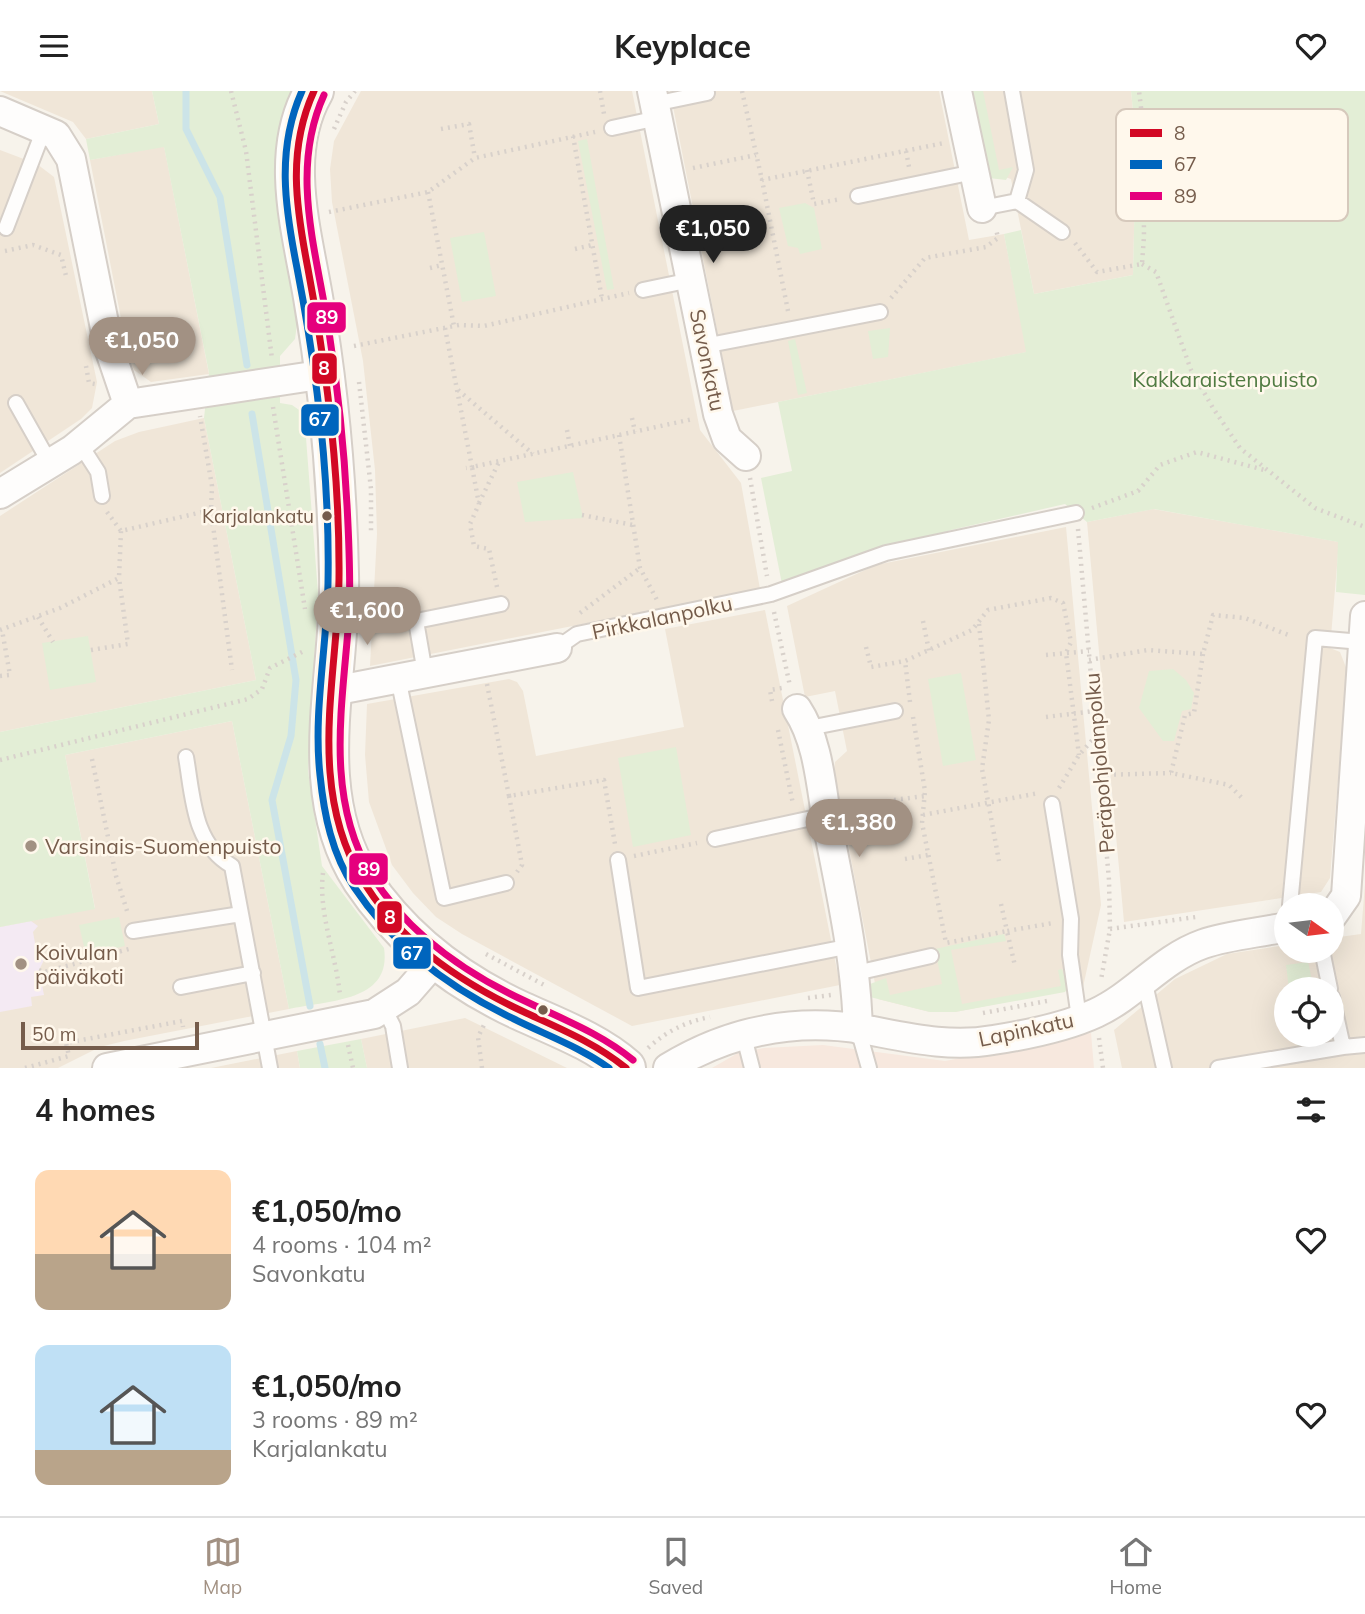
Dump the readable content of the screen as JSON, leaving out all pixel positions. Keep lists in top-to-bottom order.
{
  "streets": {
    "street": ["Savonkatu", "Lapinkatu"],
    "lane": ["Pirkkalanpolku"],
    "path": ["Peräpohjolanpolku"]
  },
  "crossings": [
    ["Pirkkalanpolku", "Peräpohjolanpolku"],
    ["Peräpohjolanpolku", "Lapinkatu"]
  ],
  "parks": ["Kakkaraistenpuisto"],
  "places": ["Karjalankatu", "Varsinais-Suomenpuisto", "Koivulan päiväkoti"],
  "lines": ["transit line 8", "transit line 67", "transit line 89"],
  "legend": ["8", "67", "89"],
  "scale_bar": "50 m",
  "north": "right",
  "page": {
    "header": "Keyplace",
    "price": [
      "€1,050",
      "€1,050",
      "€1,600",
      "€1,380"
    ],
    "scale": "50 m",
    "heading": "4 homes",
    "list": [
      {
        "name": "€1,050/mo",
        "note": "4 rooms · 104 m² · Savonkatu"
      },
      {
        "name": "€1,050/mo",
        "note": "3 rooms · 89 m² · Karjalankatu"
      }
    ],
    "tabs": ["Map", "Saved", "Home"]
  }
}
